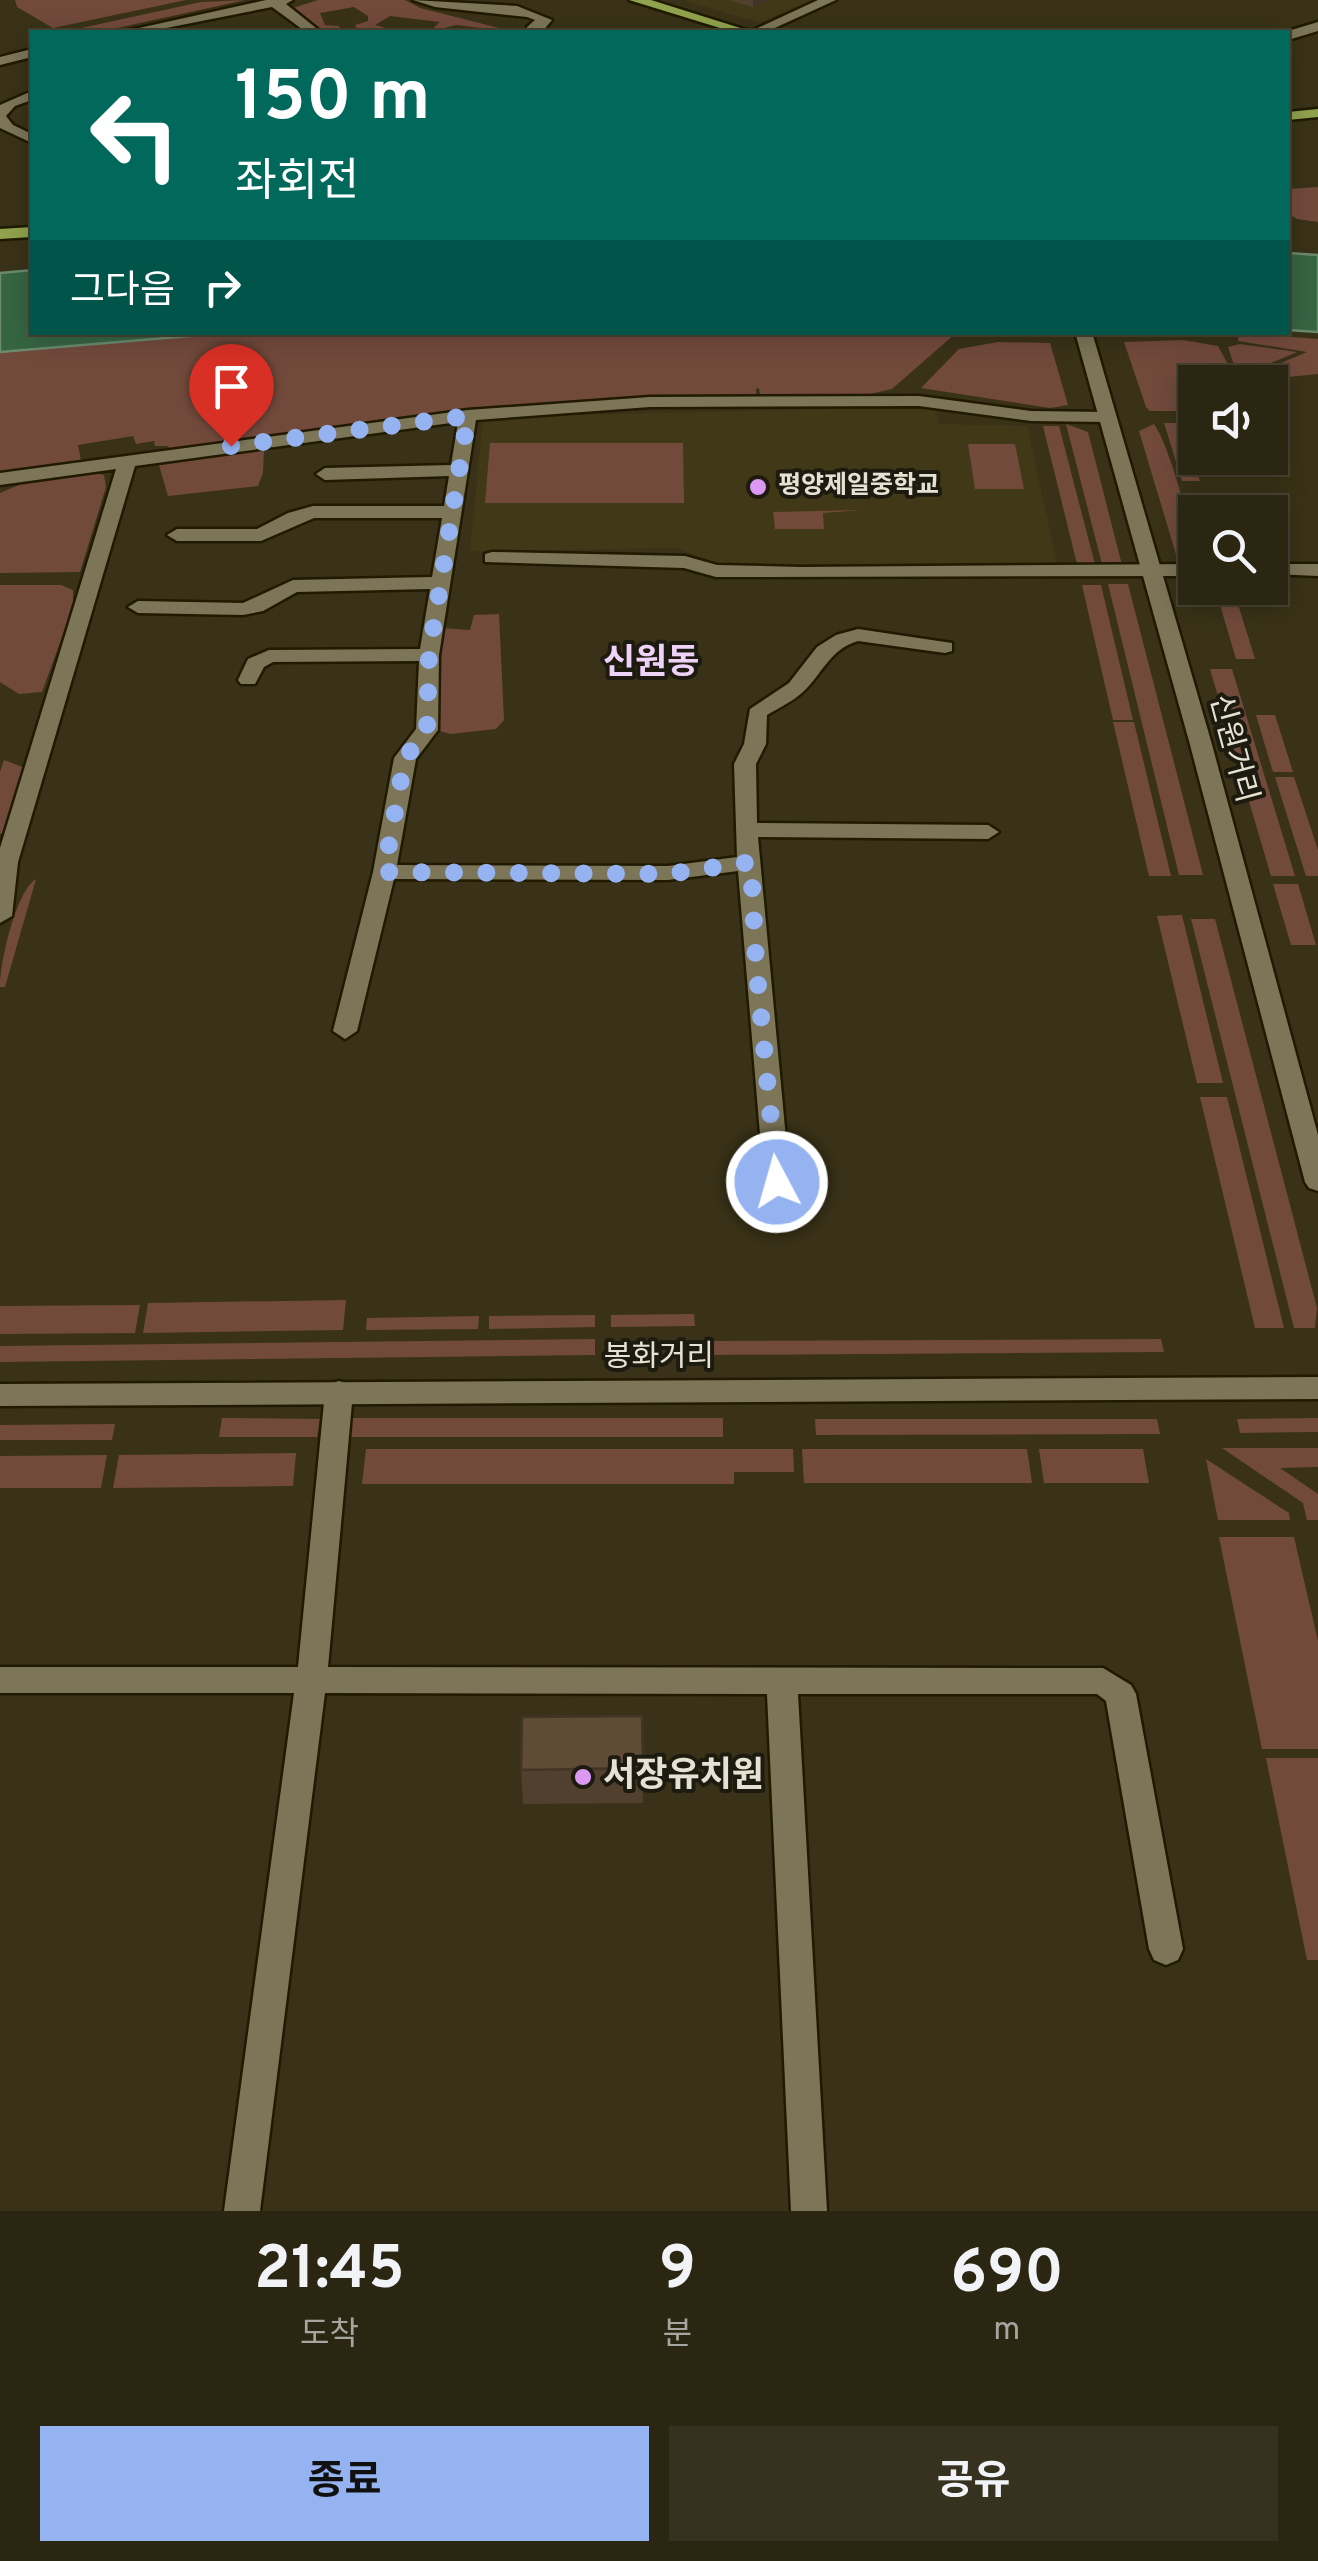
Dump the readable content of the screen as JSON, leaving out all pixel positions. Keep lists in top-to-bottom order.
{
  "streets": {
    "street": ["신원거리", "봉화거리"]
  },
  "districts": ["신원동"],
  "places": ["평양제일중학교", "서장유치원"],
  "page": {
    "turn": ["150 m", "좌회전"],
    "then": "그다음",
    "eta": [
      "21:45",
      "도착",
      "9",
      "분",
      "690",
      "m"
    ],
    "buttons": ["종료", "공유"]
  }
}
